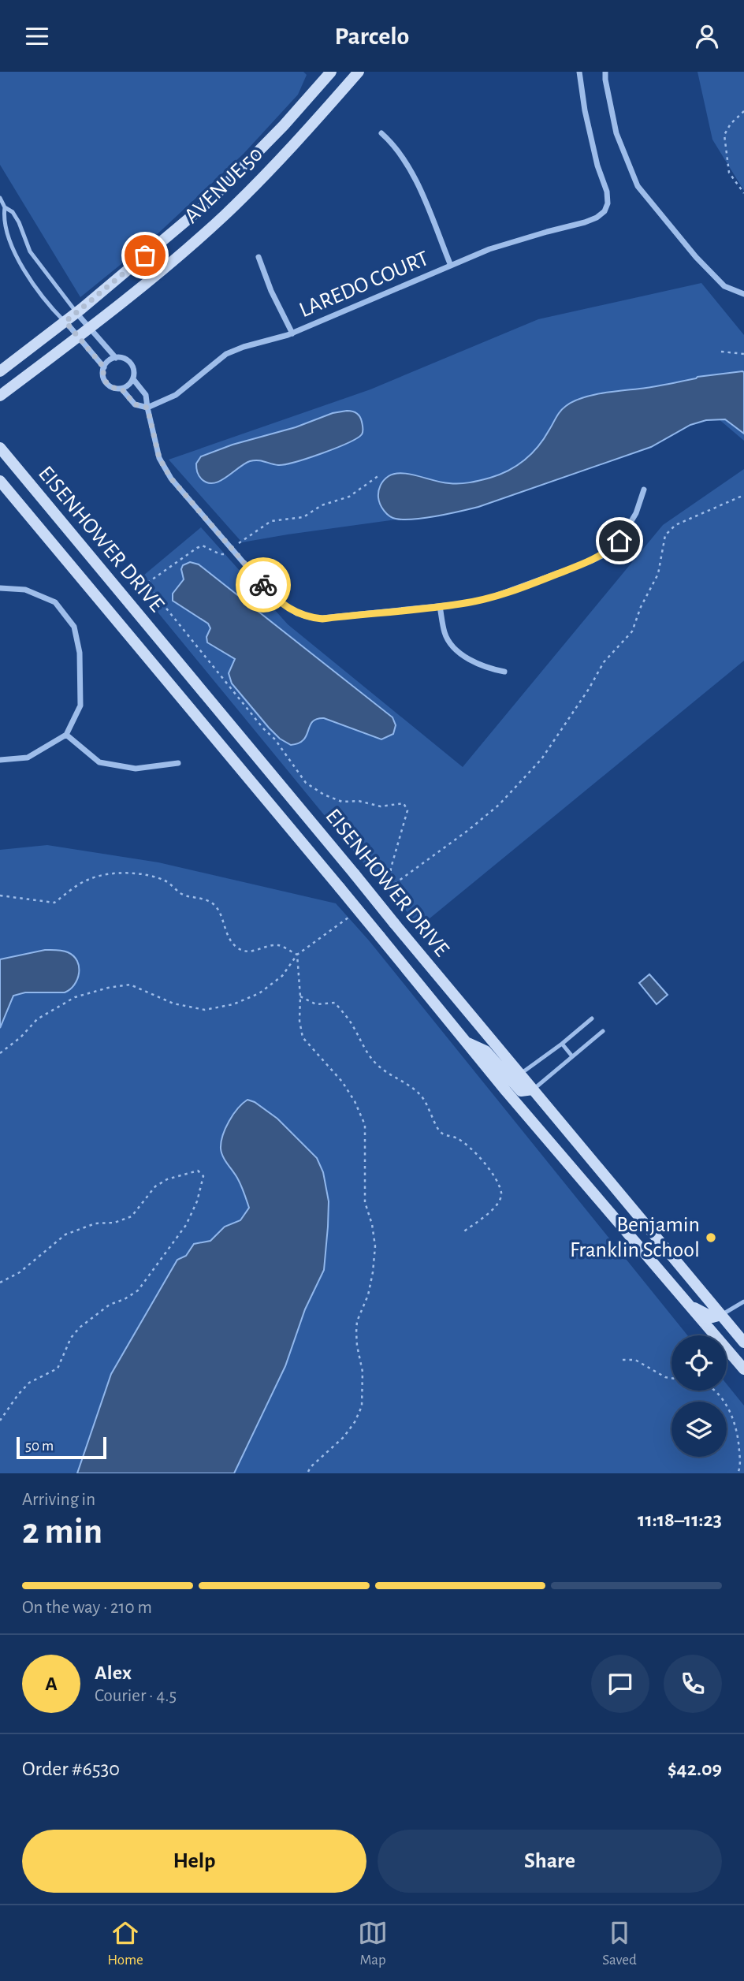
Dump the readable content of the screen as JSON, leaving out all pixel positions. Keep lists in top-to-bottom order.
{
  "streets": {
    "main road": ["AVENUE 50", "EISENHOWER DRIVE"],
    "street": ["LAREDO COURT"]
  },
  "places": ["Benjamin Franklin School"],
  "scale_bar": "50 m",
  "page": {
    "header": "Parcelo",
    "scale": "50 m",
    "heading": ["2 min", "Arriving in", "11:18–11:23"],
    "panel": [
      "Alex",
      "Courier · 4.5",
      "Order #6530",
      "$42.09"
    ],
    "bar": "On the way · 210 m",
    "round": "A",
    "buttons": ["Help", "Share"],
    "tabs": ["Home", "Map", "Saved"]
  }
}
